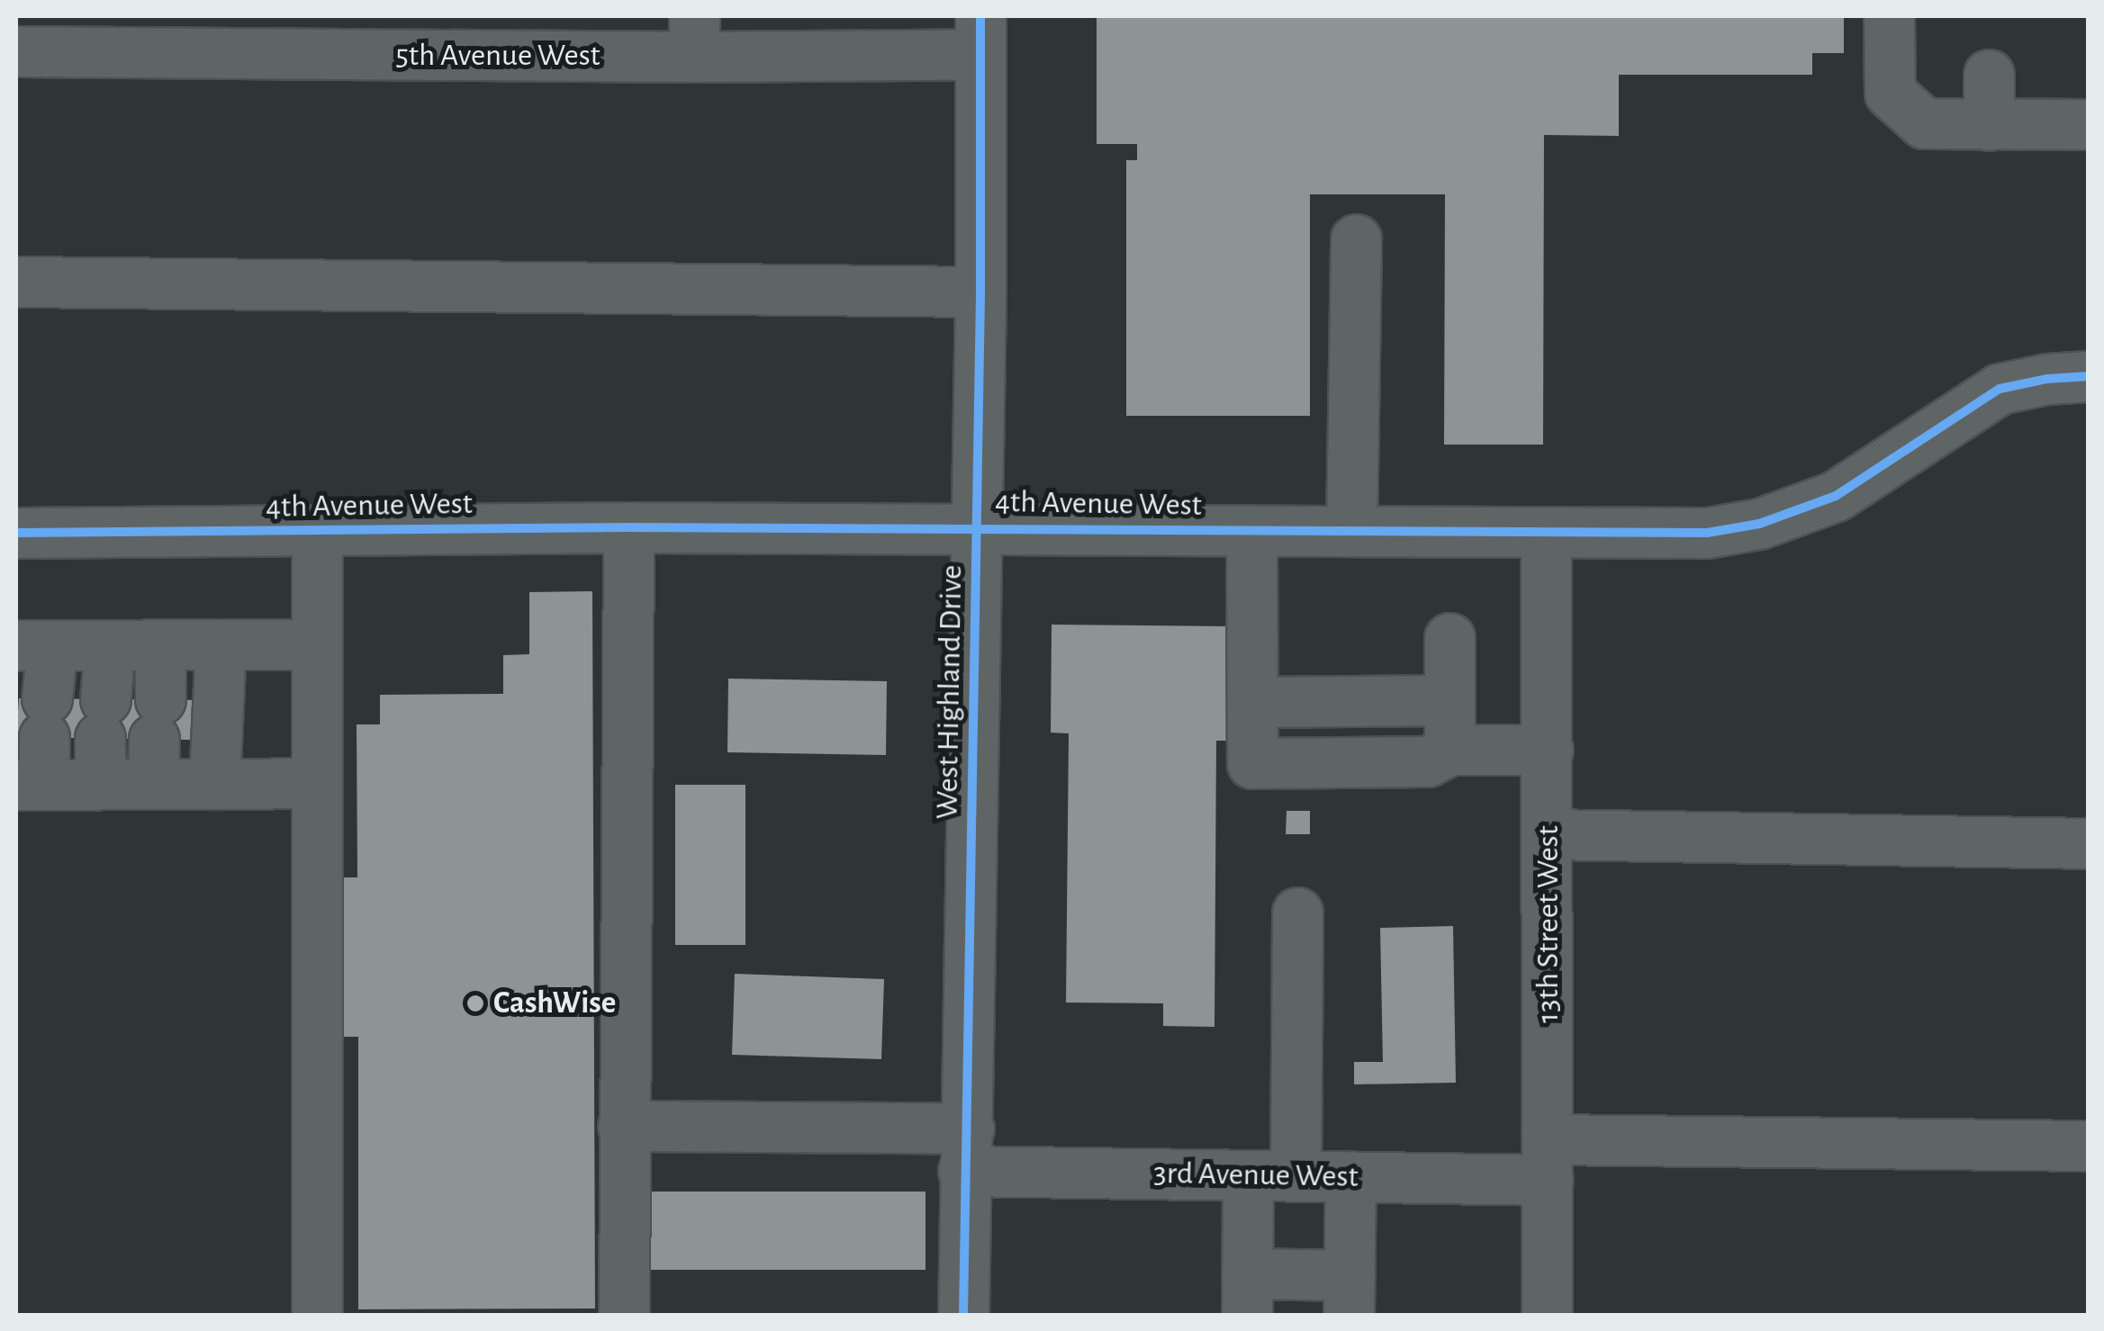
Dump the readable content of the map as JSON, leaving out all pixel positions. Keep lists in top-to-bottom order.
{
  "streets": {
    "street": [
      "5th Avenue West",
      "4th Avenue West",
      "West Highland Drive",
      "13th Street West",
      "3rd Avenue West"
    ]
  },
  "crossings": [
    ["5th Avenue West", "West Highland Drive"],
    ["4th Avenue West", "West Highland Drive"],
    ["4th Avenue West", "13th Street West"],
    ["West Highland Drive", "3rd Avenue West"],
    ["13th Street West", "3rd Avenue West"]
  ],
  "places": ["CashWise"]
}
